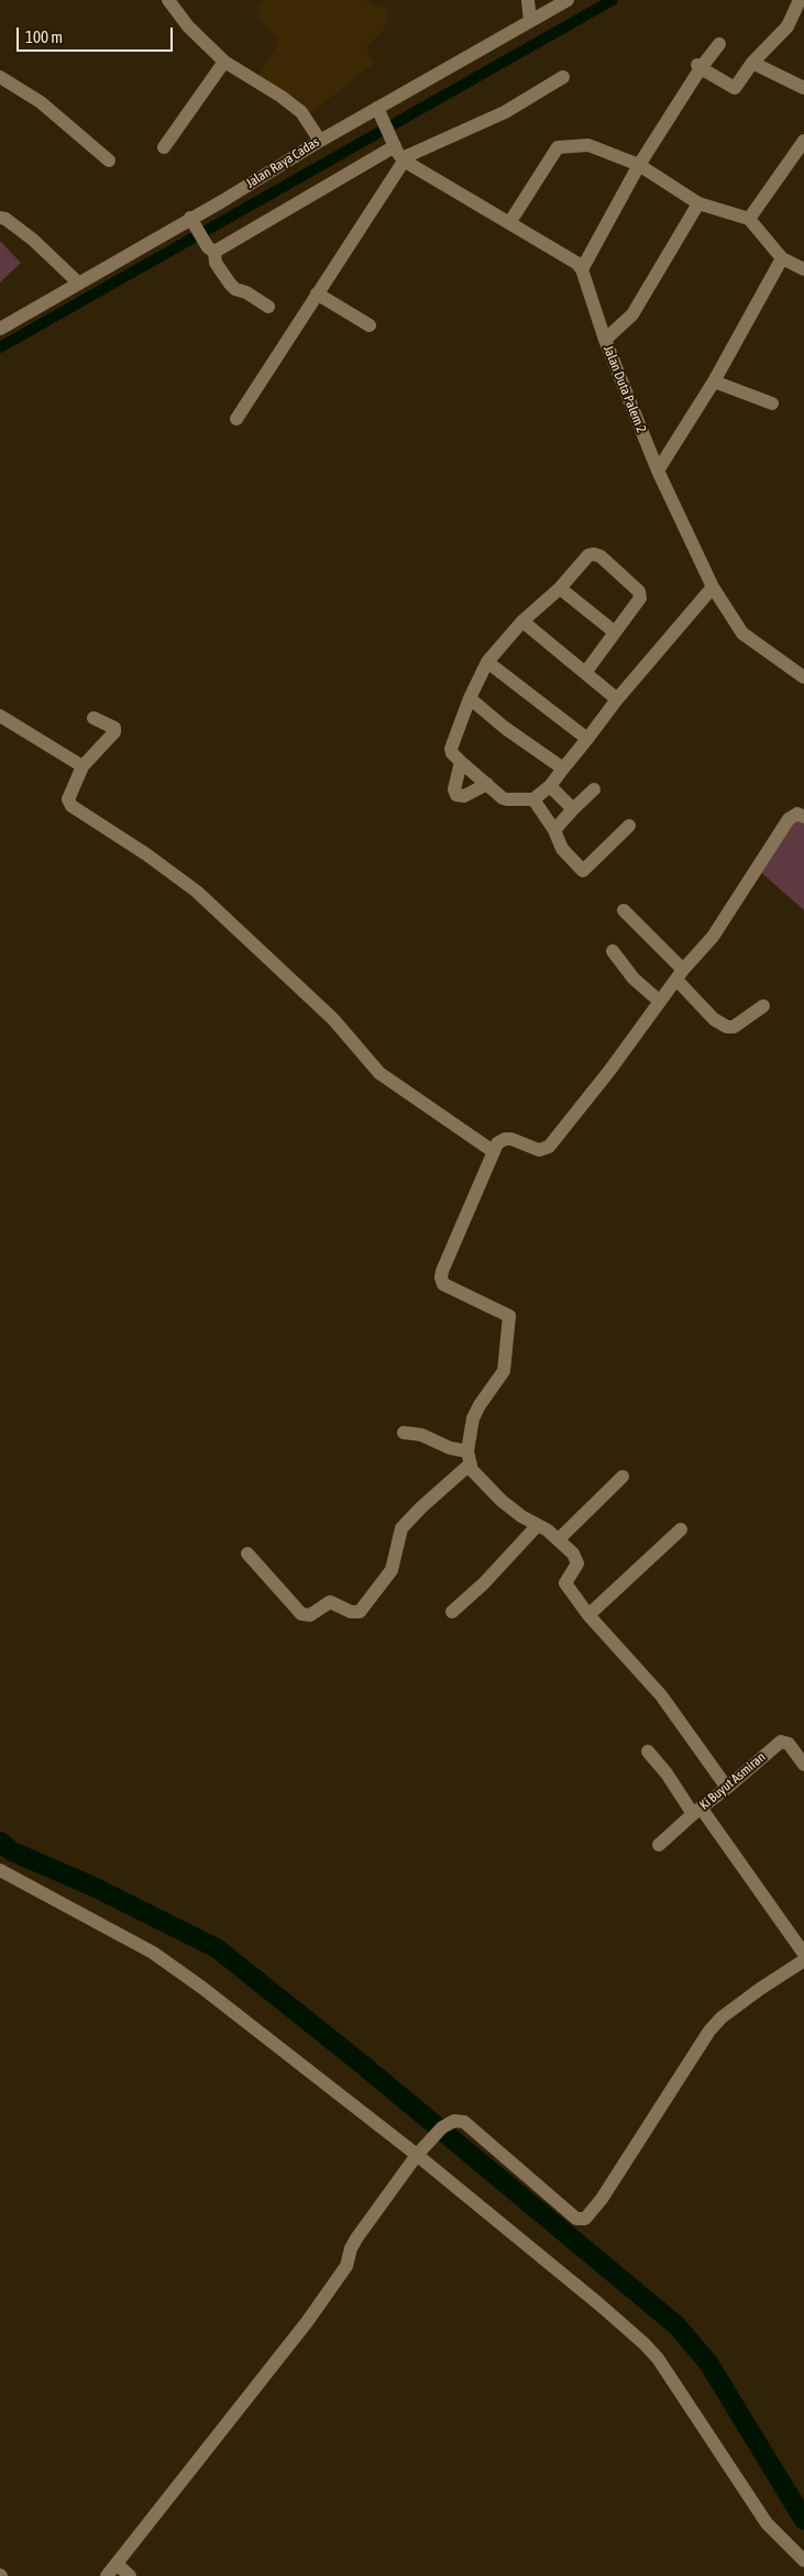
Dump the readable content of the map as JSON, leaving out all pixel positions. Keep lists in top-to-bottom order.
{
  "streets": {
    "street": ["Jalan Raya Cadas", "Jalan Duta Palem 2", "Ki Buyut Asmiran"]
  },
  "scale_bar": "100 m"
}
